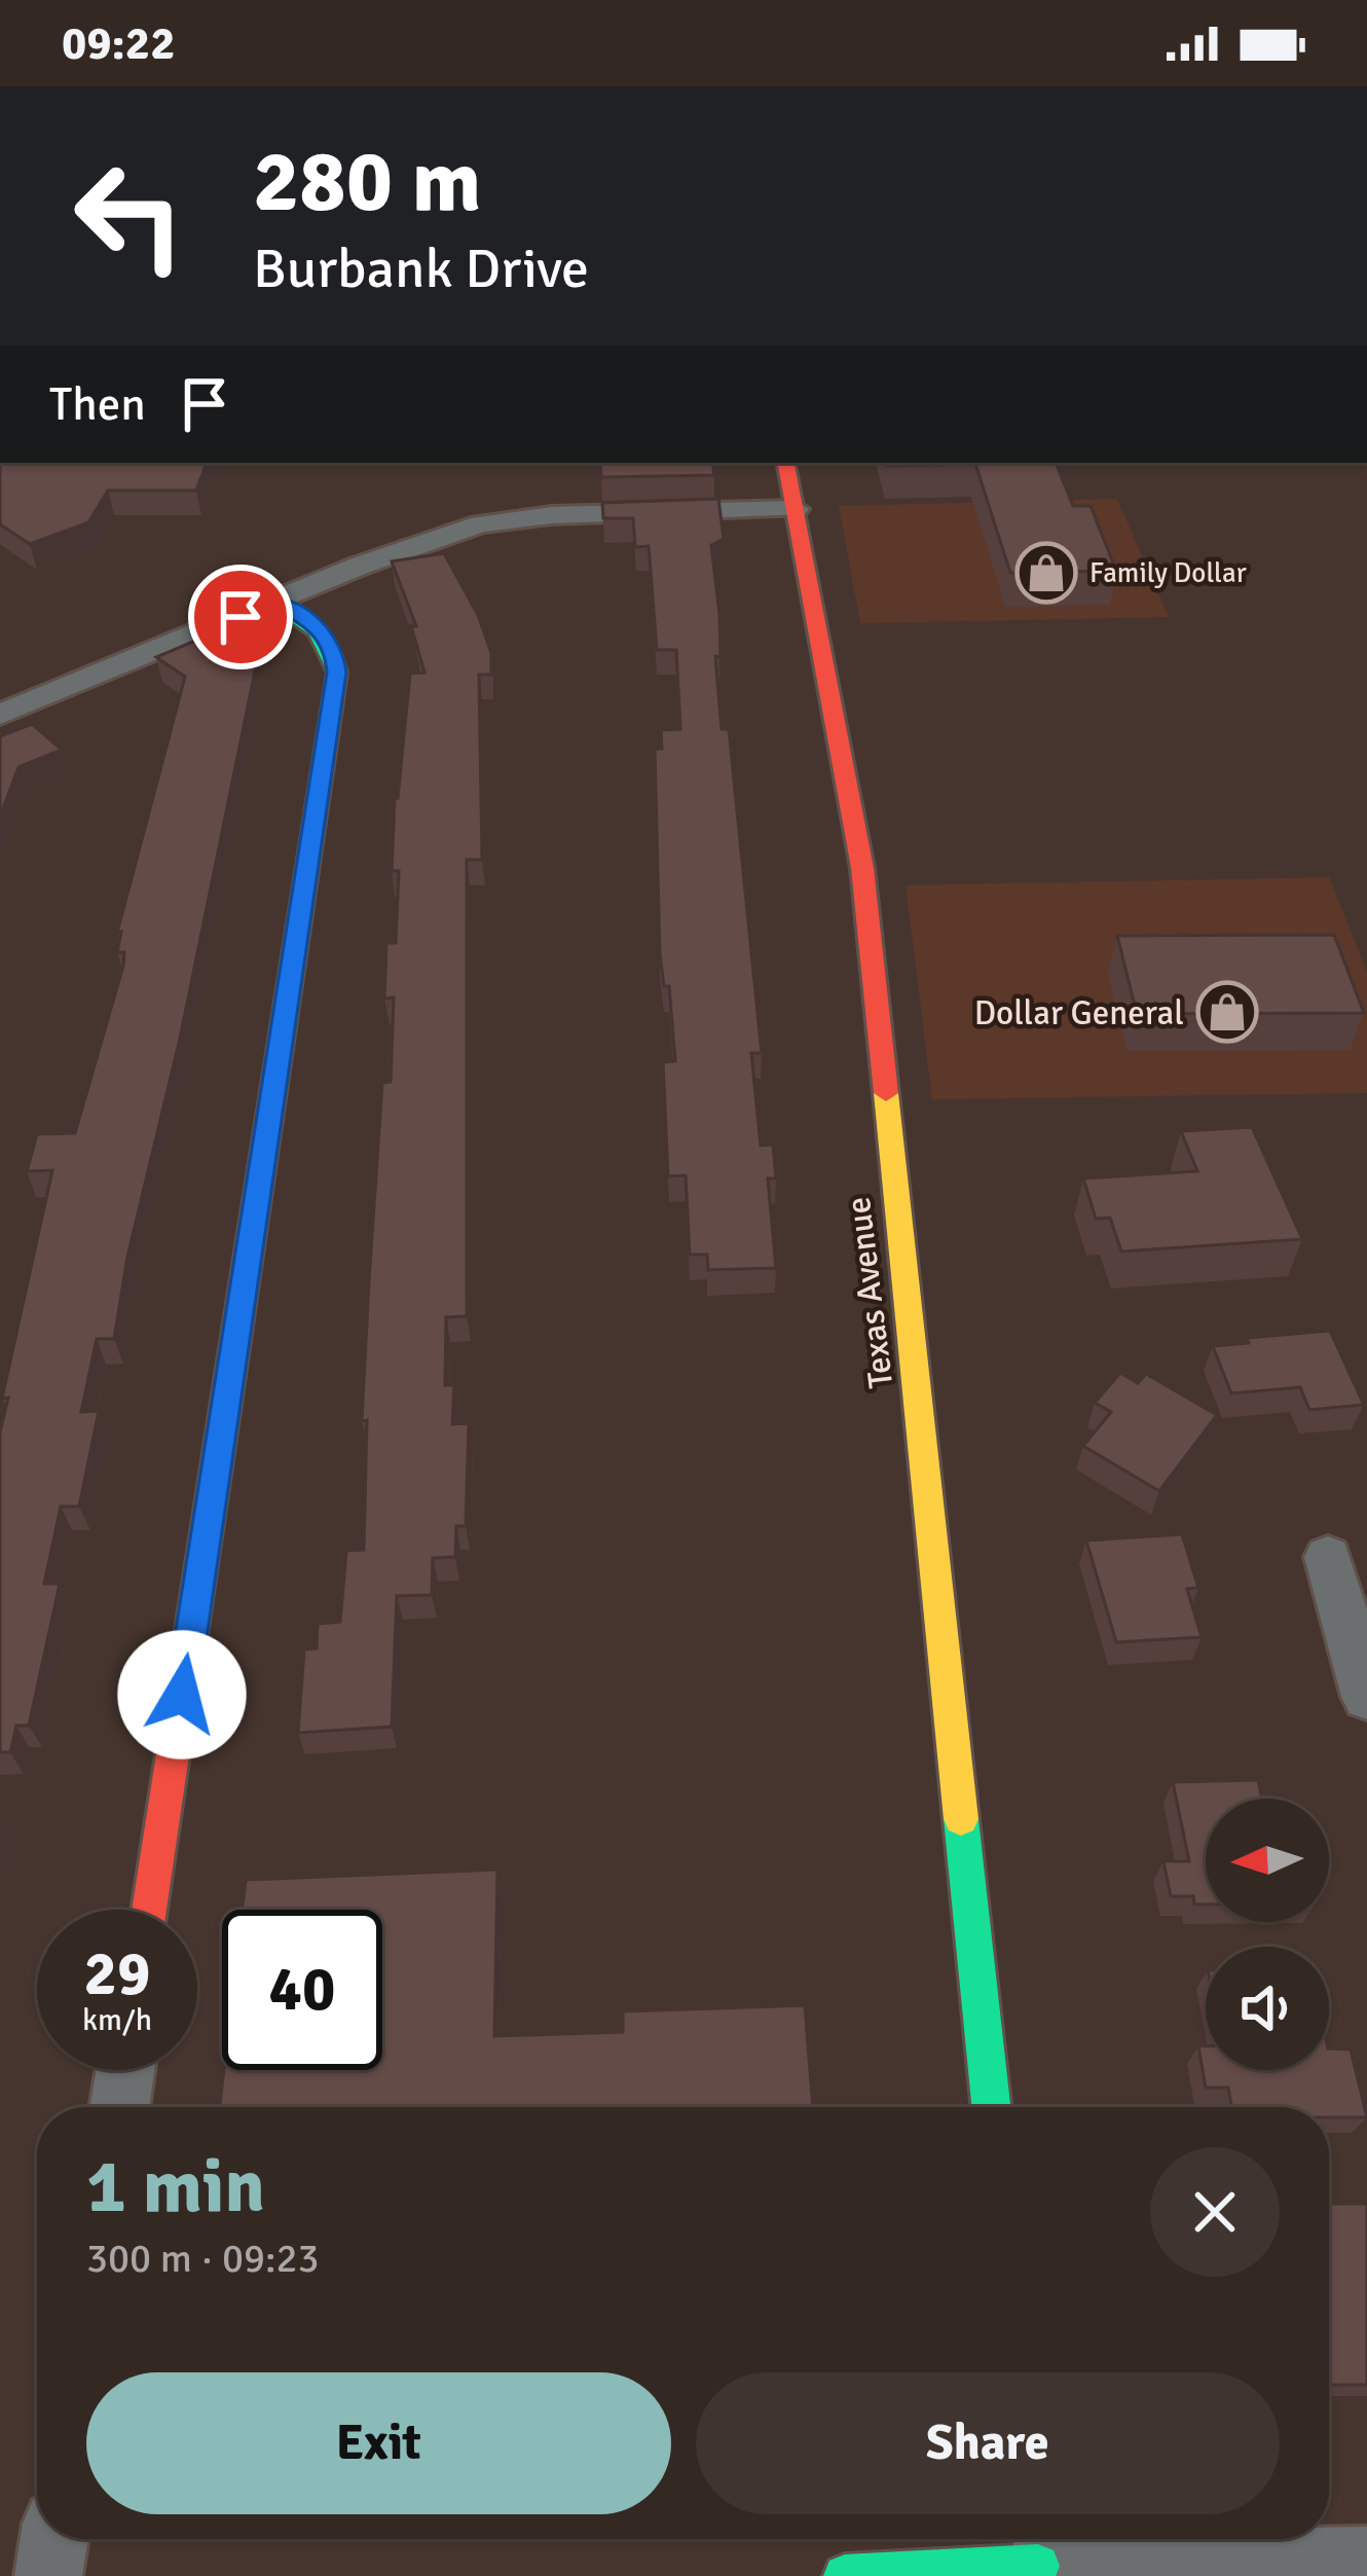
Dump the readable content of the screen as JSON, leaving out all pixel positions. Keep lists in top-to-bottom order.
{
  "streets": {
    "main road": ["Texas Avenue"]
  },
  "places": {
    "shop": ["Family Dollar", "Dollar General"]
  },
  "north": "left",
  "page": {
    "status": "09:22",
    "turn": ["280 m", "Burbank Drive"],
    "then": "Then",
    "speed": "29 km/h",
    "limit": "40",
    "heading": ["1 min", "300 m · 09:23"],
    "buttons": ["Exit", "Share"]
  }
}
